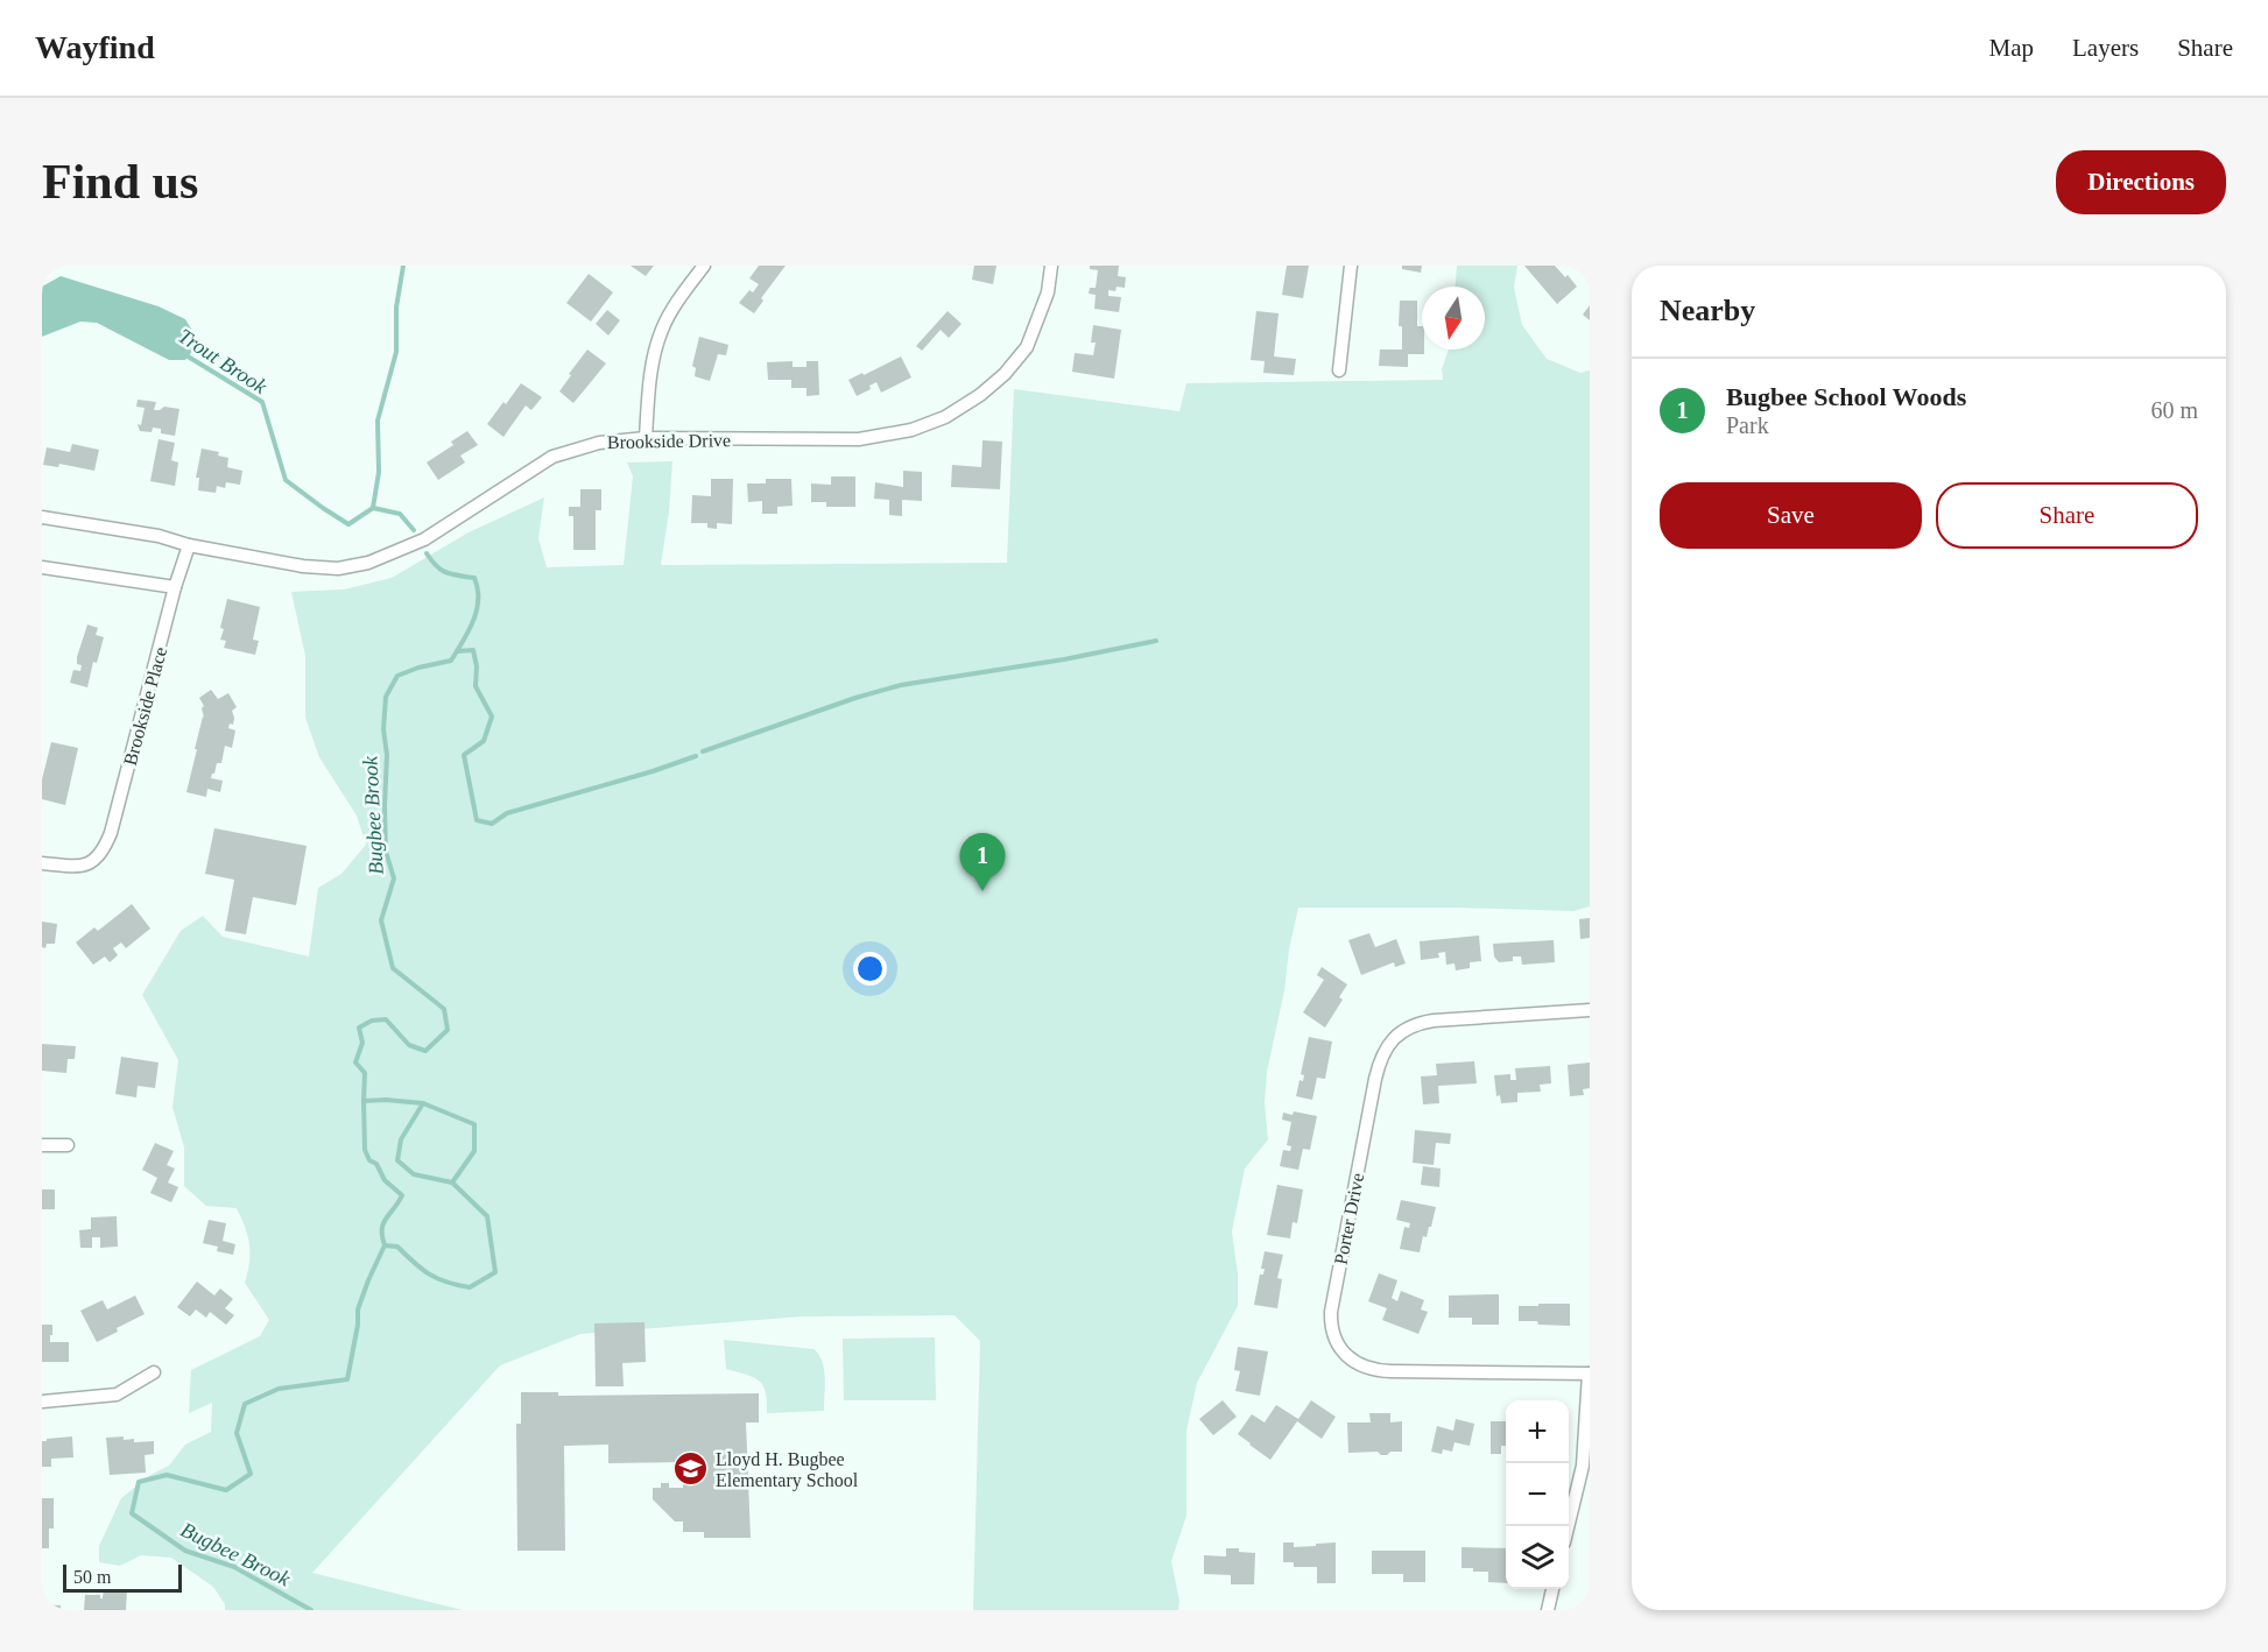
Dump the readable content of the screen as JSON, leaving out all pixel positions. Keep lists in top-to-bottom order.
{
  "streets": {
    "street": ["Brookside Drive", "Brookside Place", "Porter Drive"]
  },
  "crossings": [
    ["Brookside Drive", "Brookside Place"]
  ],
  "water": ["Trout Brook", "Bugbee Brook"],
  "places": {
    "school or university": ["Lloyd H. Bugbee Elementary School"]
  },
  "scale_bar": "50 m",
  "north": "bottom",
  "page": {
    "header": "Wayfind",
    "nav": ["Map", "Layers", "Share"],
    "buttons": [
      "Directions",
      ["Save", "Share"]
    ],
    "title": "Find us",
    "heading": "Nearby",
    "list": [
      {
        "mark": "1",
        "name": "Bugbee School Woods",
        "note": "Park",
        "value": "60 m"
      }
    ],
    "pins": "1",
    "map_buttons": ["+", "−"],
    "scale": "50 m"
  }
}
